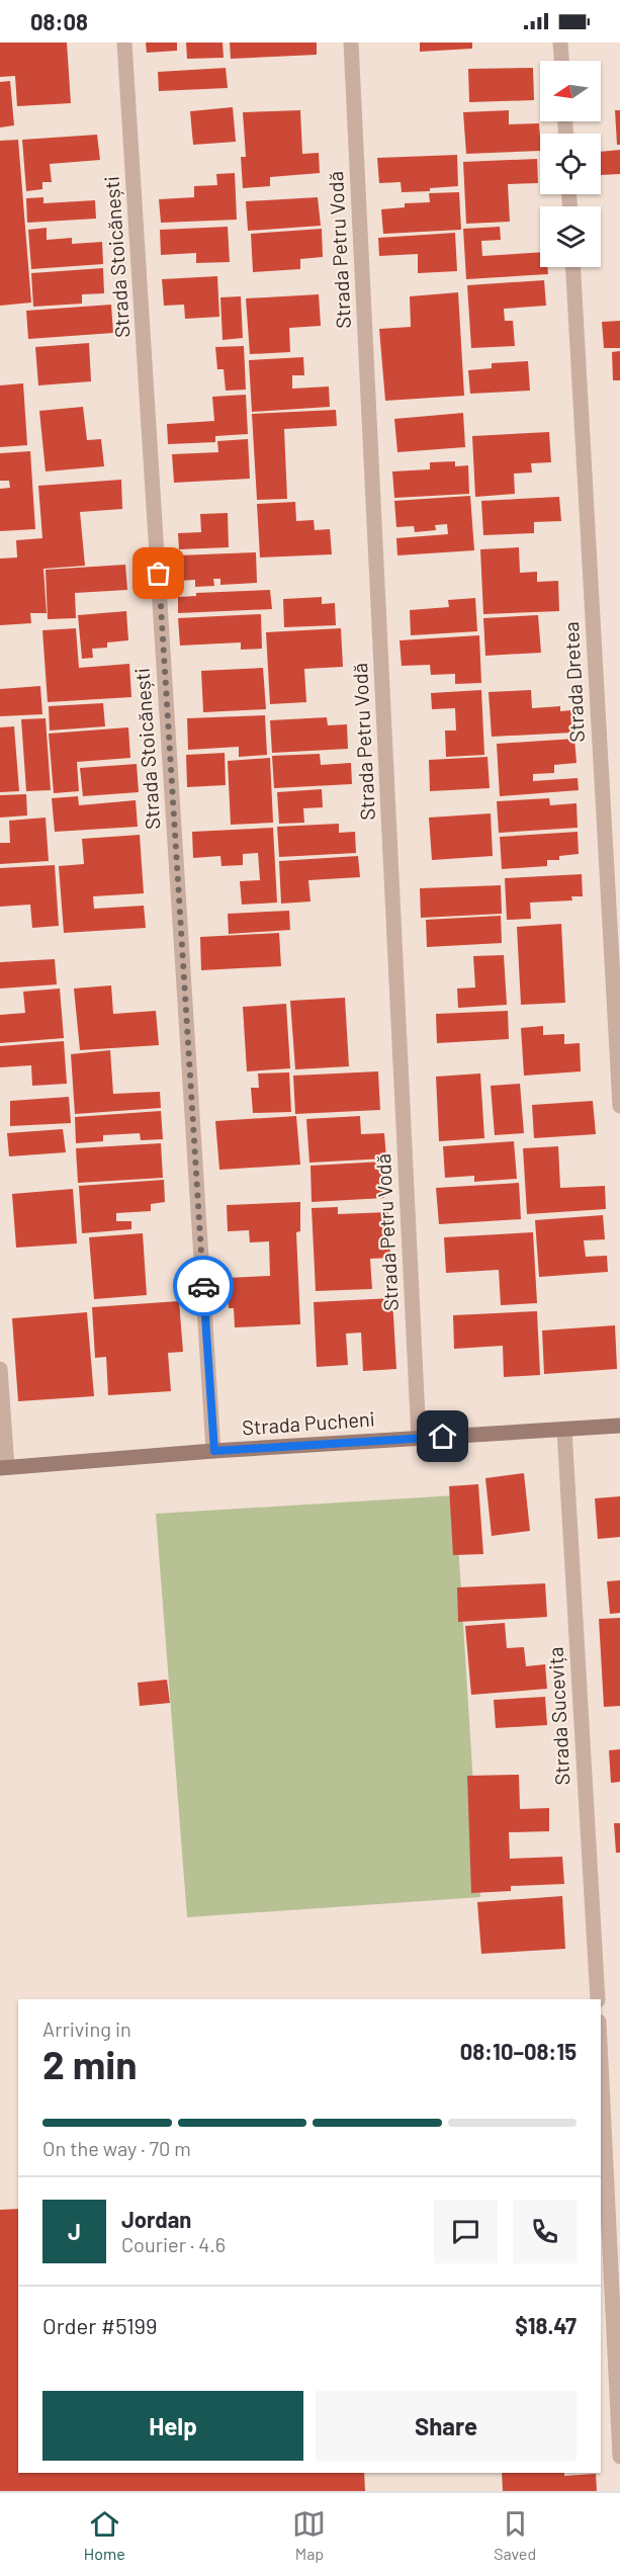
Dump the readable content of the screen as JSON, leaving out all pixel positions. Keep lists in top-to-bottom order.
{
  "streets": {
    "street": [
      "Strada Petru Vodă",
      "Strada Stoicănești",
      "Strada Dretea",
      "Strada Pucheni",
      "Strada Sucevița"
    ]
  },
  "crossings": [
    ["Strada Petru Vodă", "Strada Pucheni"],
    ["Strada Stoicănești", "Strada Pucheni"],
    ["Strada Pucheni", "Strada Sucevița"]
  ],
  "north": "left",
  "page": {
    "status": "08:08",
    "heading": ["2 min", "Arriving in", "08:10–08:15"],
    "panel": [
      "Jordan",
      "Courier · 4.6",
      "Order #5199",
      "$18.47"
    ],
    "bar": "On the way · 70 m",
    "round": "J",
    "buttons": ["Help", "Share"],
    "tabs": ["Home", "Map", "Saved"]
  }
}
